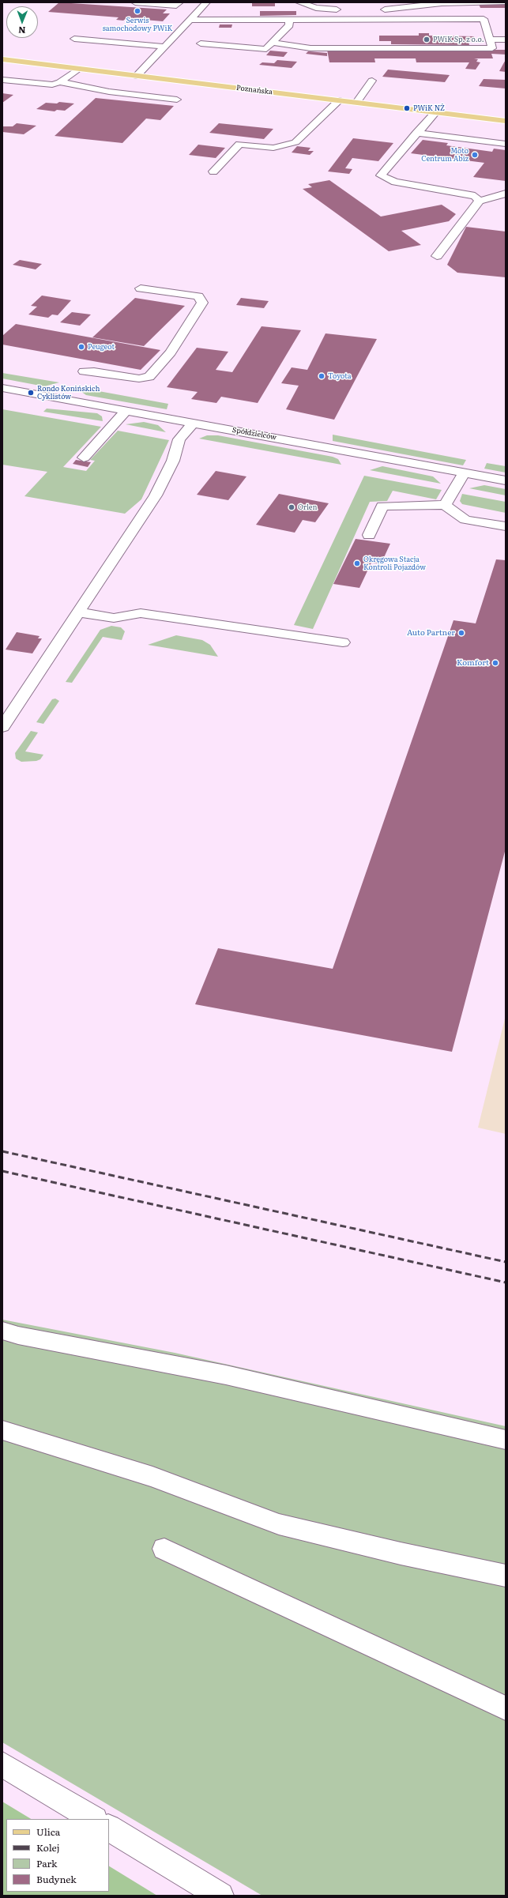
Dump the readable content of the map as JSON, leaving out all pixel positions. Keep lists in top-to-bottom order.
{
  "streets": {
    "main road": ["Poznańska"],
    "street": ["Spółdzielców"]
  },
  "places": [
    "Serwis samochodowy PWiK",
    "PWiK Sp. z o.o.",
    "PWiK NŻ",
    "Moto Centrum Abiz",
    "Peugeot",
    "Toyota",
    "Rondo Konińskich Cyklistów",
    "Orlen",
    "Okręgowa Stacja Kontroli Pojazdów",
    "Auto Partner",
    "Komfort"
  ],
  "legend": [
    "Ulica",
    "Kolej",
    "Park",
    "Budynek"
  ],
  "north": "bottom"
}
